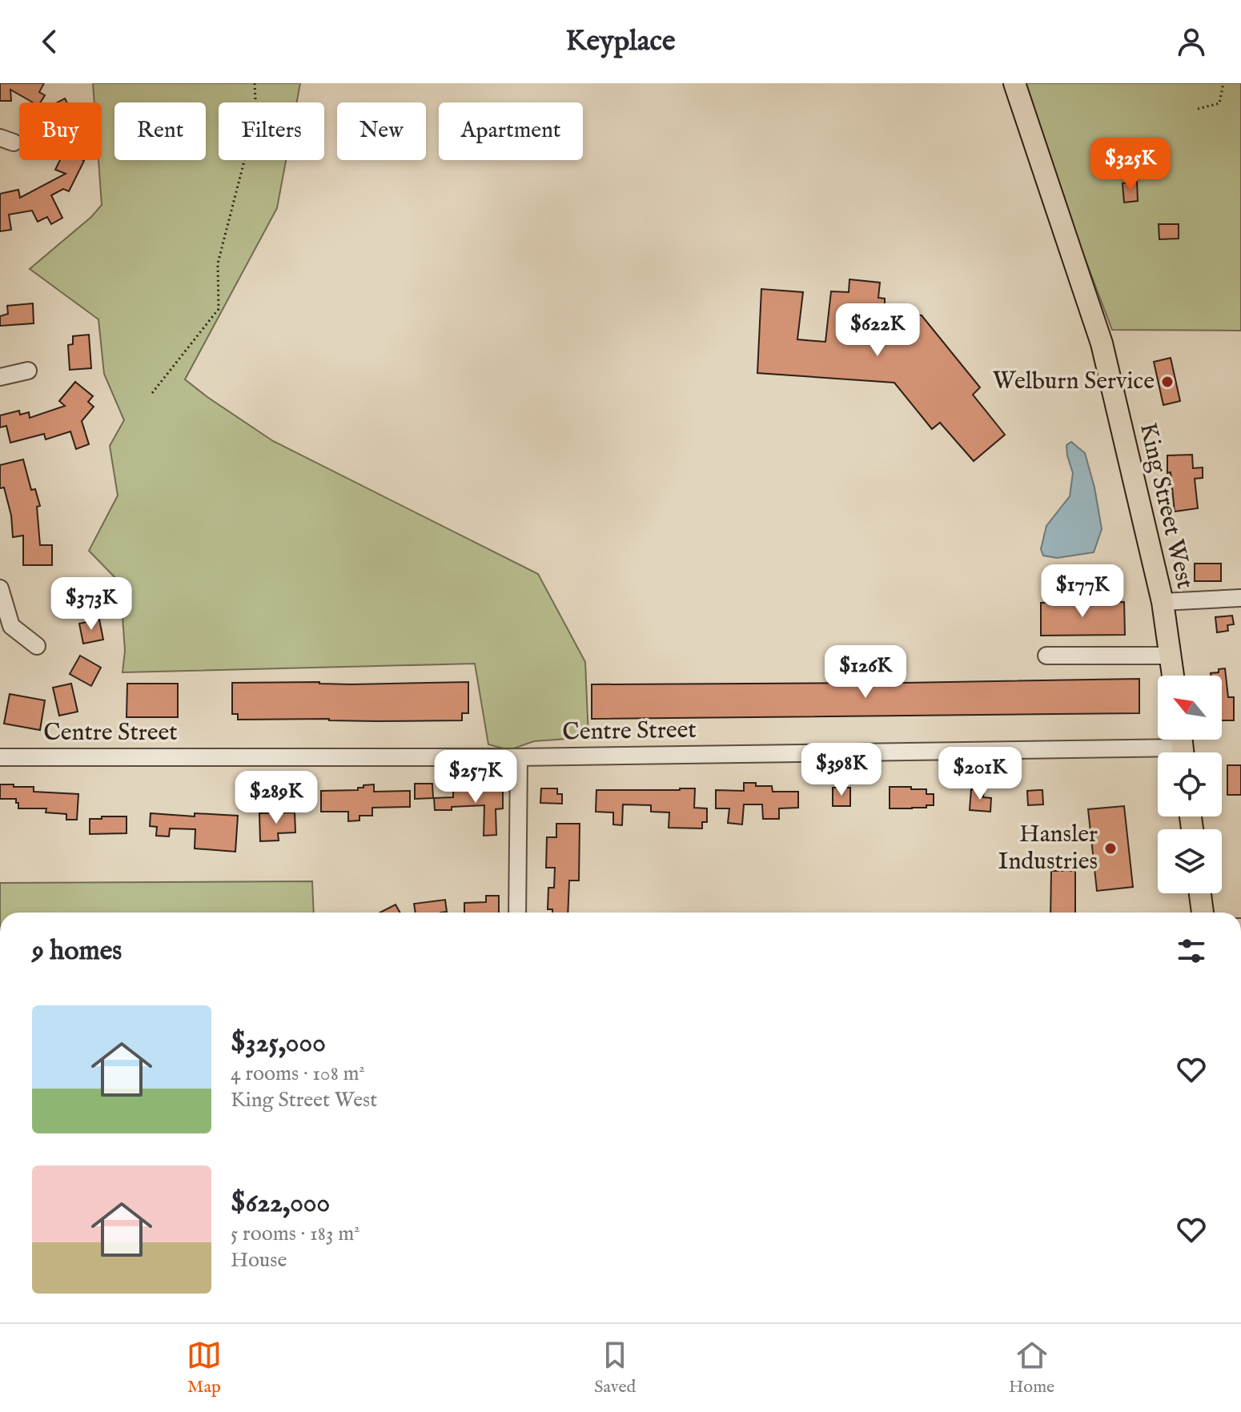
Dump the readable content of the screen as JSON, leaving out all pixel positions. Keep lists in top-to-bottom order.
{
  "streets": {
    "main road": ["King Street West"],
    "street": ["Centre Street"]
  },
  "places": ["Welburn Service", "Hansler Industries"],
  "north": "top left",
  "page": {
    "header": "Keyplace",
    "chip": [
      "Buy",
      "Rent",
      "Filters",
      "New",
      "Apartment"
    ],
    "price": [
      "$325K",
      "$622K",
      "$177K",
      "$373K",
      "$126K",
      "$398K",
      "$201K",
      "$257K",
      "$289K"
    ],
    "heading": "9 homes",
    "list": [
      {
        "name": "$325,000",
        "note": "4 rooms · 108 m² · King Street West"
      },
      {
        "name": "$622,000",
        "note": "5 rooms · 183 m² · House"
      }
    ],
    "tabs": ["Map", "Saved", "Home"]
  }
}
